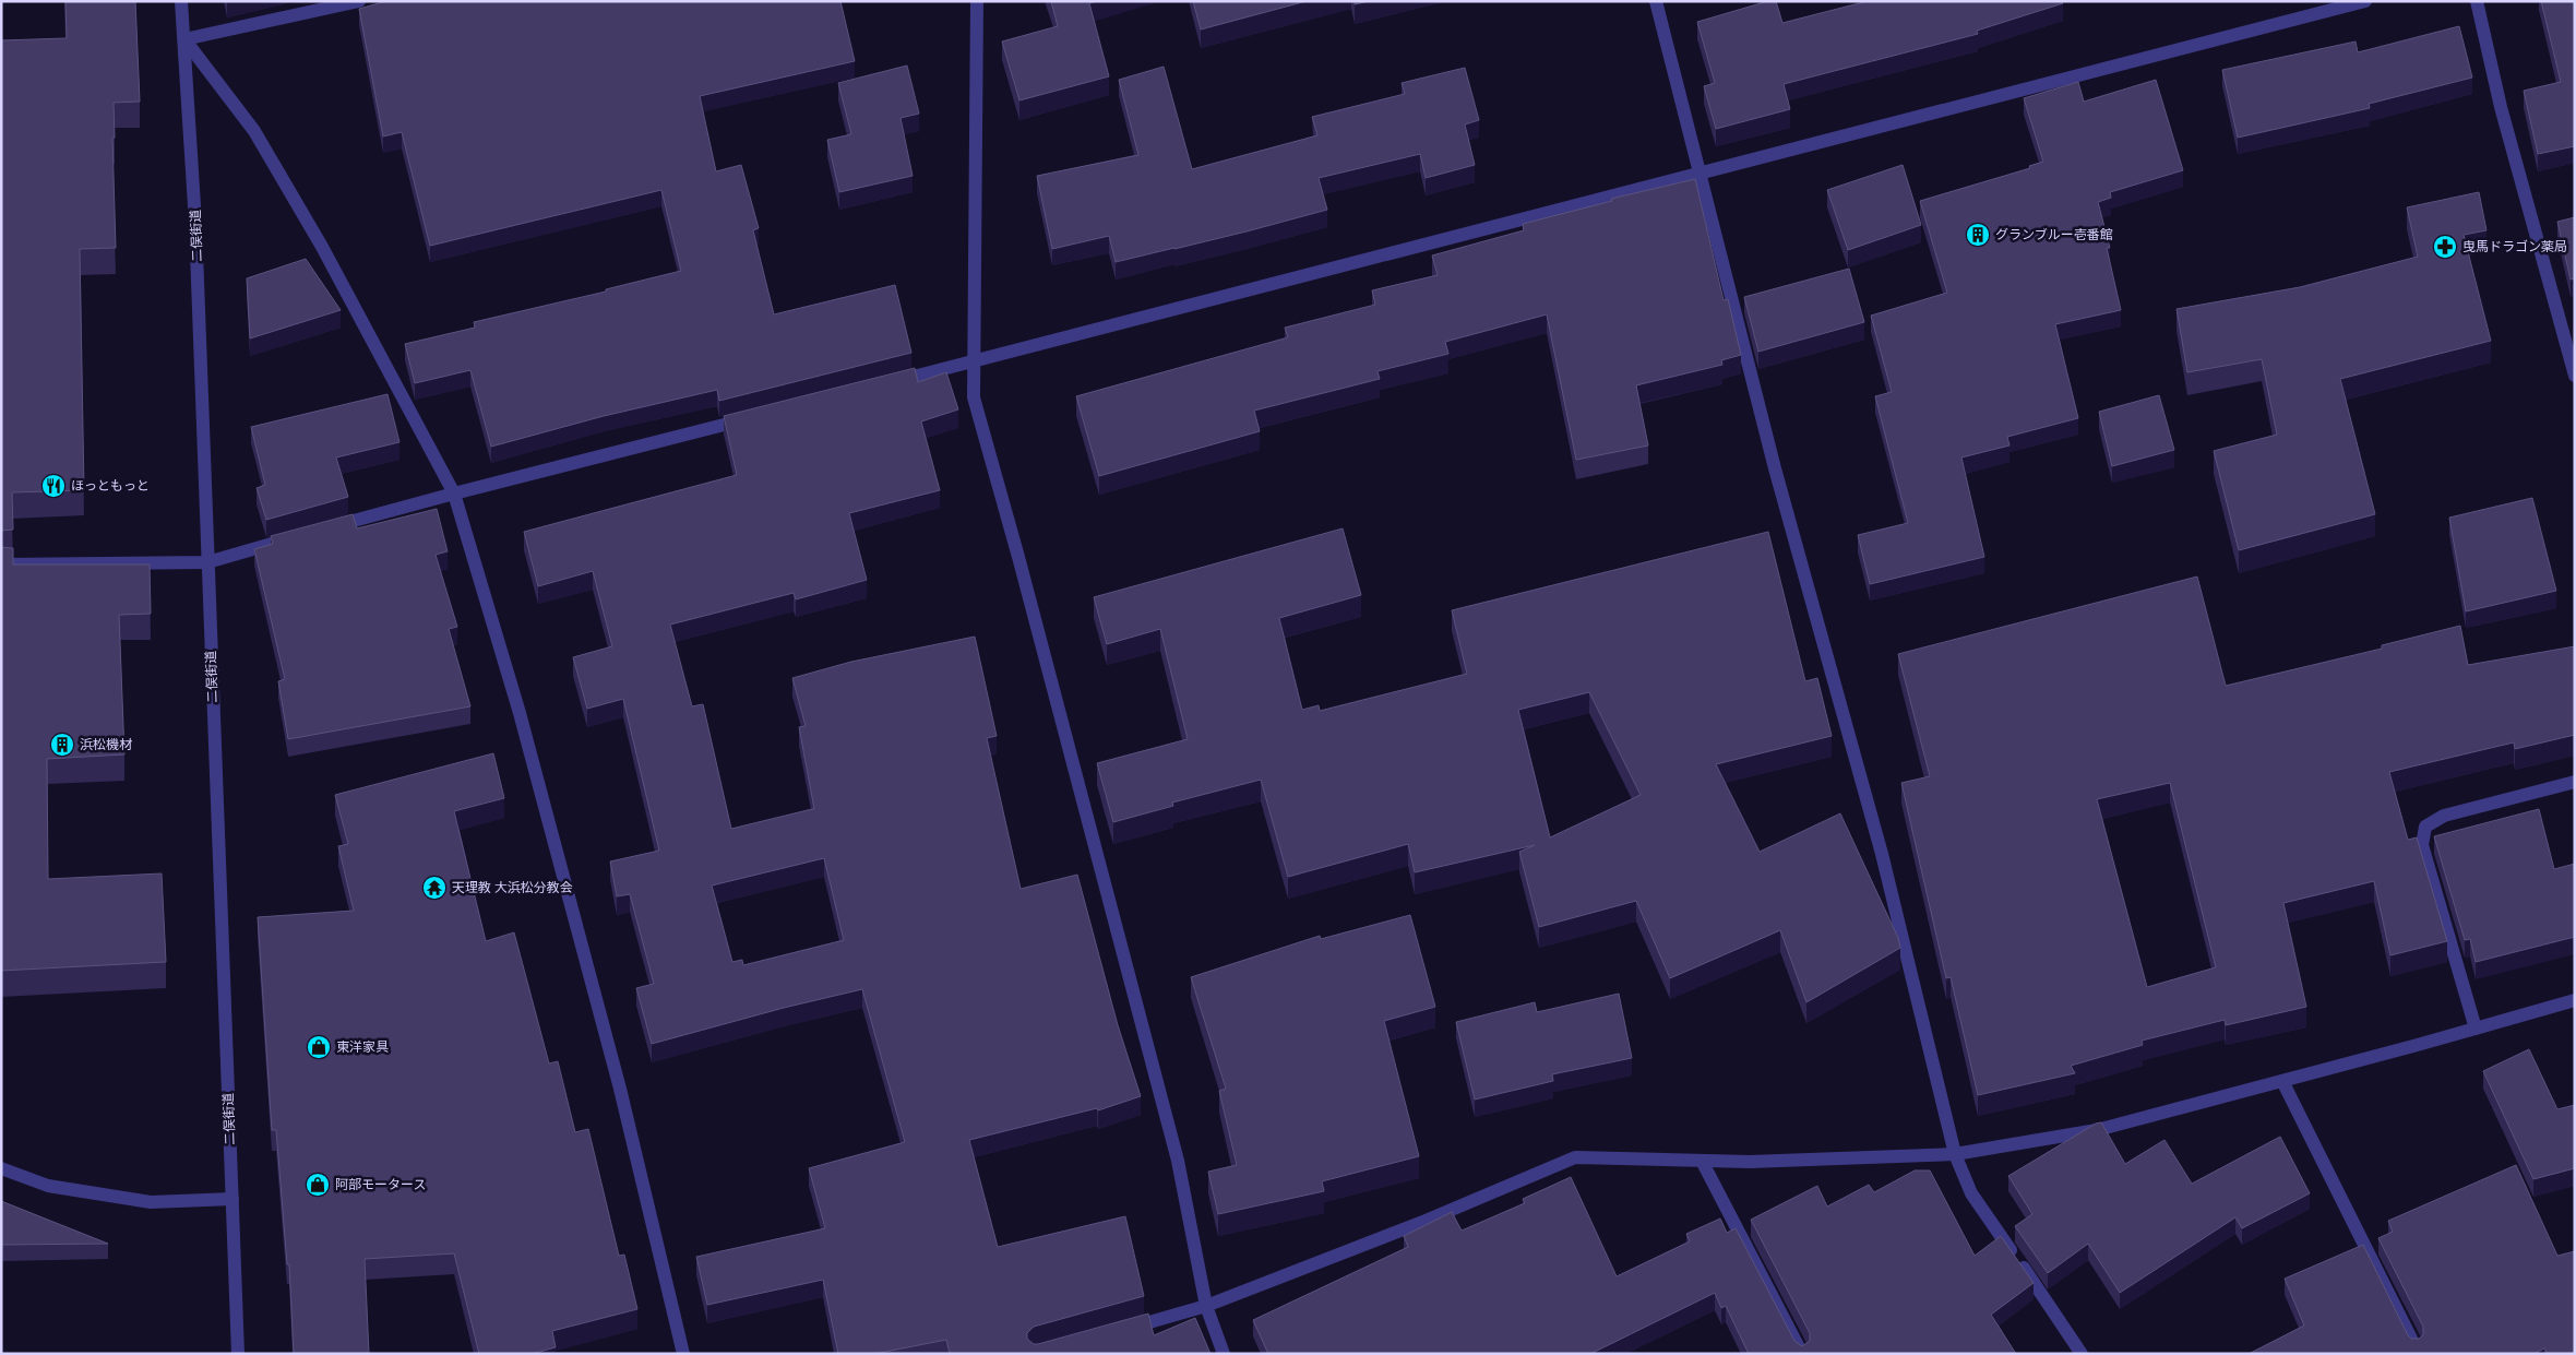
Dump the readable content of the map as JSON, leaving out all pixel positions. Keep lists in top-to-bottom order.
{
  "streets": {
    "street": ["二俣街道"]
  },
  "places": {
    "building": ["グランブルー壱番館", "浜松機材"],
    "pharmacy": ["曳馬ドラゴン薬局"],
    "restaurant": ["ほっともっと"],
    "temple": ["天理教 大浜松分教会"],
    "shop": ["東洋家具", "阿部モータース"]
  }
}
